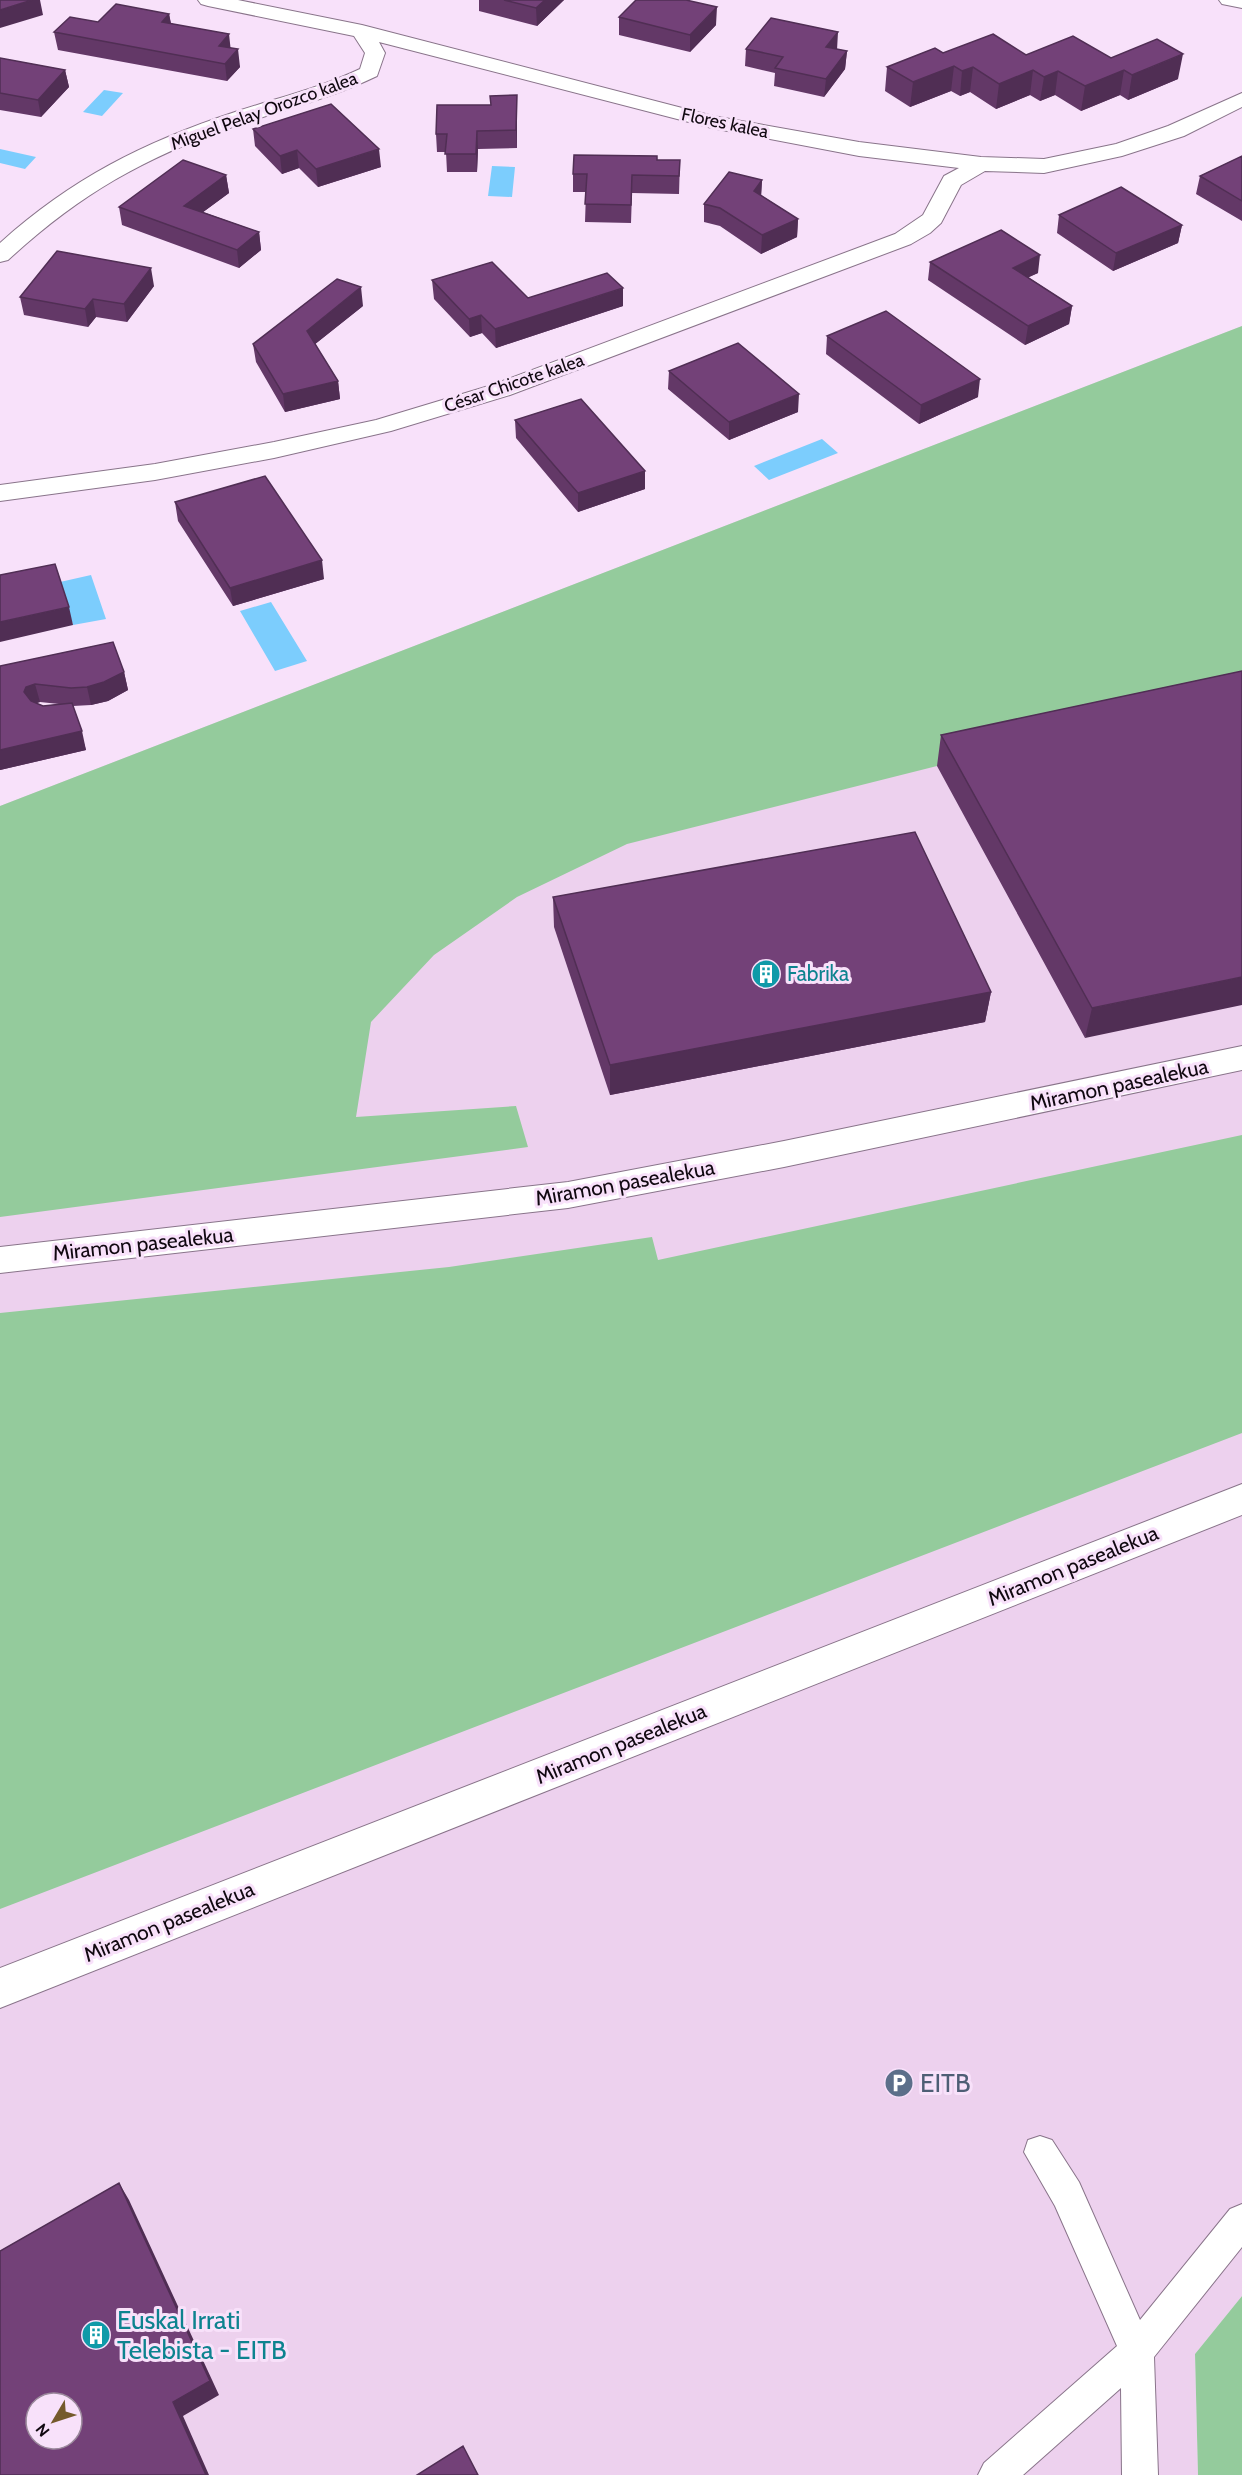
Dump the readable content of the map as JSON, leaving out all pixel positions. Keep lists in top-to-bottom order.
{
  "streets": {
    "street": [
      "Miguel Pelay Orozco kalea",
      "Flores kalea",
      "César Chicote kalea",
      "Miramon pasealekua"
    ]
  },
  "crossings": [
    ["Miguel Pelay Orozco kalea", "Flores kalea"],
    ["Flores kalea", "César Chicote kalea"]
  ],
  "places": {
    "building": ["Fabrika", "Euskal Irrati Telebista - EITB"],
    "parking": ["EITB"]
  },
  "north": "bottom left"
}
